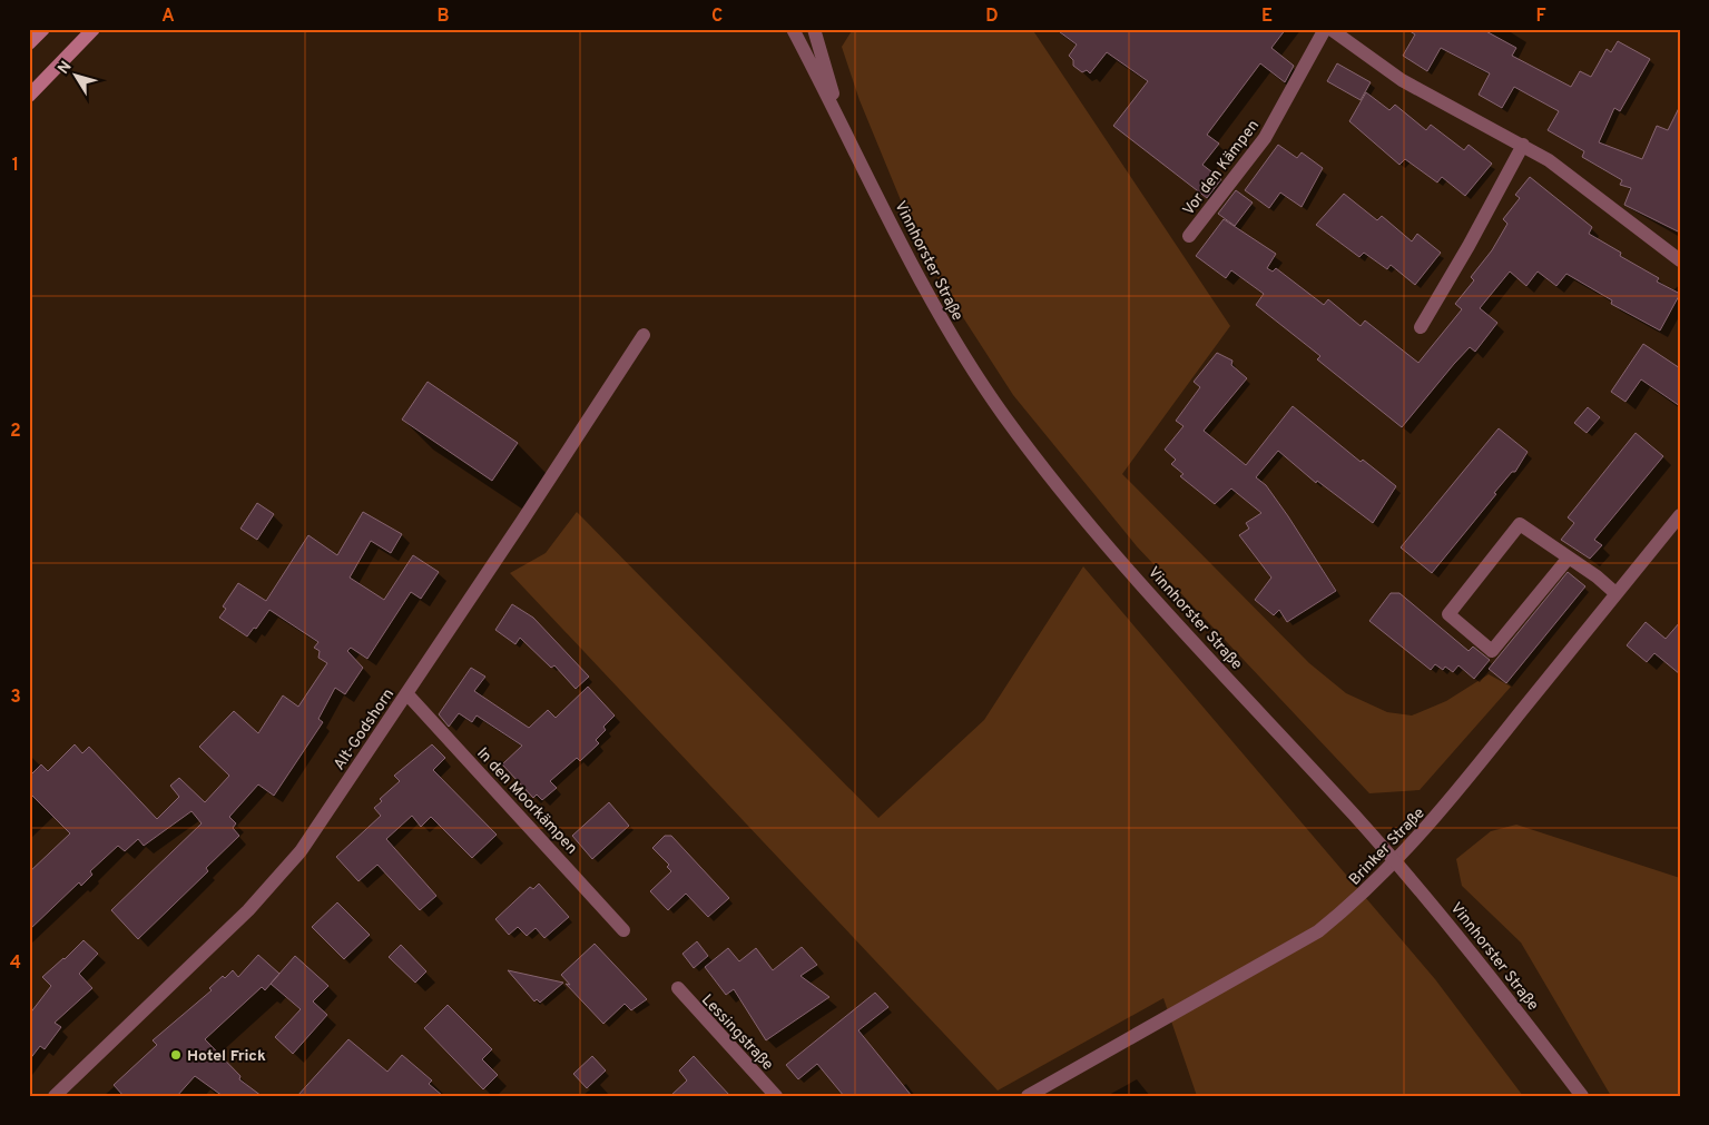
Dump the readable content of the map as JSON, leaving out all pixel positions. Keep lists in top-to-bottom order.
{
  "streets": {
    "street": [
      "Vor den Kämpen",
      "Vinnhorster Straße",
      "Alt-Godshorn",
      "In den Moorkämpen",
      "Brinker Straße",
      "Lessingstraße"
    ]
  },
  "crossings": [
    ["Vinnhorster Straße", "Brinker Straße"],
    ["Alt-Godshorn", "In den Moorkämpen"]
  ],
  "places": ["Hotel Frick"],
  "north": "top left",
  "grid": {
    "columns": [
      "A",
      "B",
      "C",
      "D",
      "E",
      "F"
    ],
    "rows": [
      "1",
      "2",
      "3",
      "4"
    ]
  }
}
